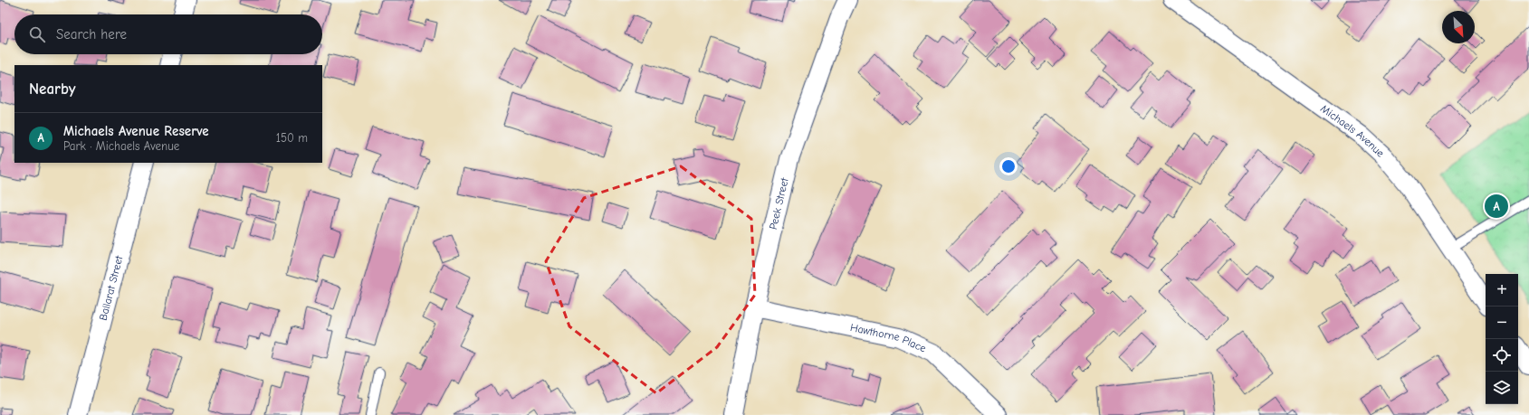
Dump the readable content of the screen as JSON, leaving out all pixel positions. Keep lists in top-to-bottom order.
{
  "streets": {
    "street": [
      "Michaels Avenue",
      "Peek Street",
      "Ballarat Street",
      "Hawthorne Place"
    ]
  },
  "crossings": [
    ["Peek Street", "Hawthorne Place"]
  ],
  "north": "bottom right",
  "page": {
    "search": "Search here",
    "heading": "Nearby",
    "list": [
      {
        "mark": "A",
        "name": "Michaels Avenue Reserve",
        "note": "Park · Michaels Avenue",
        "value": "150 m"
      }
    ],
    "pins": "A",
    "map_buttons": ["+", "−"]
  }
}
